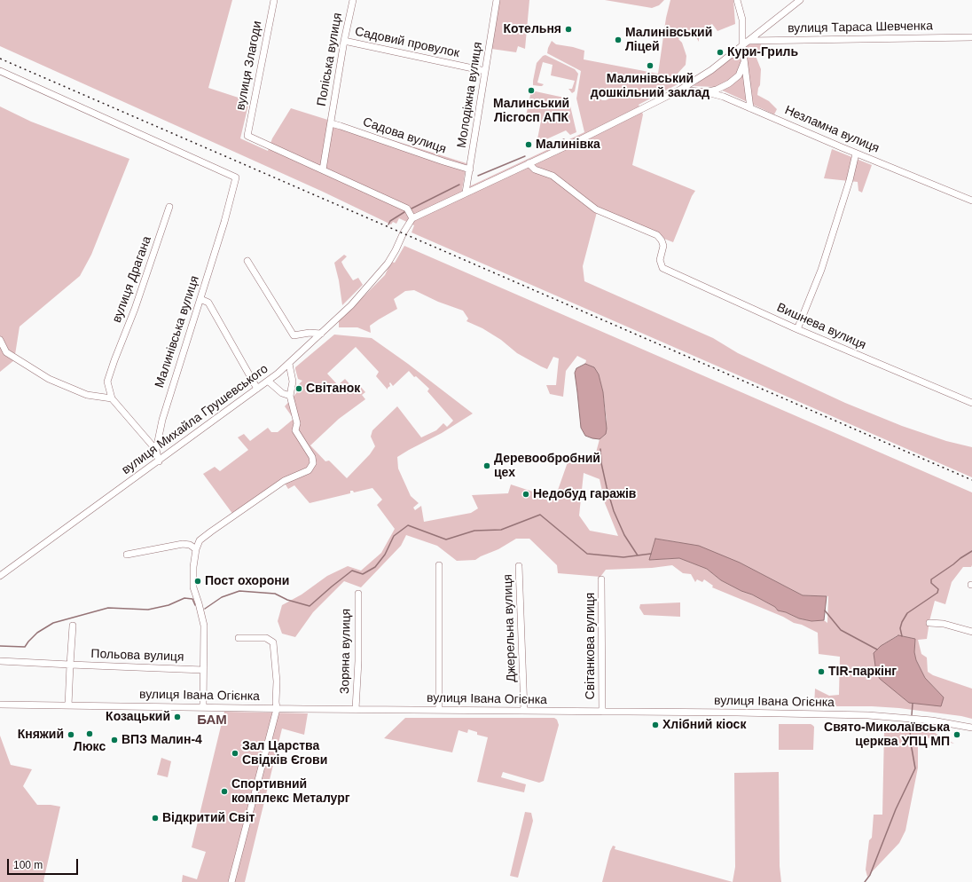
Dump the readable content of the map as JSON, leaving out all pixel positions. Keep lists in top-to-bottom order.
{
  "streets": {
    "street": [
      "вулиця Тараса Шевченка",
      "Садовий провулок",
      "Поліська вулиця",
      "вулиця Злагоди",
      "Молодіжна вулиця",
      "Незламна вулиця",
      "Садова вулиця",
      "вулиця Драгана",
      "Вишнева вулиця",
      "Малинівська вулиця",
      "вулиця Михайла Грушевського",
      "Джерельна вулиця",
      "Світанкова вулиця",
      "Зоряна вулиця",
      "Польова вулиця",
      "вулиця Івана Огієнка"
    ]
  },
  "crossings": [
    ["Садовий провулок", "Поліська вулиця"],
    ["Садовий провулок", "Молодіжна вулиця"],
    ["Поліська вулиця", "вулиця Злагоди"],
    ["Поліська вулиця", "Садова вулиця"],
    ["Молодіжна вулиця", "Садова вулиця"],
    ["Джерельна вулиця", "вулиця Івана Огієнка"],
    ["Світанкова вулиця", "вулиця Івана Огієнка"],
    ["Зоряна вулиця", "вулиця Івана Огієнка"]
  ],
  "districts": ["БАМ"],
  "places": [
    "Котельня",
    "Малинівський Ліцей",
    "Кури-Гриль",
    "Малинівський дошкільний заклад",
    "Малинський Лісгосп АПК",
    "Малинівка",
    "Світанок",
    "Деревообробний цех",
    "Недобуд гаражів",
    "Пост охорони",
    "TIR-паркінг",
    "Козацький",
    "Хлібний кіоск",
    "Люкс",
    "Княжий",
    "Свято-Миколаївська церква УПЦ МП",
    "ВПЗ Малин-4",
    "Зал Царства Свідків Єгови",
    "Спортивний комплекс Металург",
    "Відкритий Світ"
  ],
  "scale_bar": "100 m"
}
